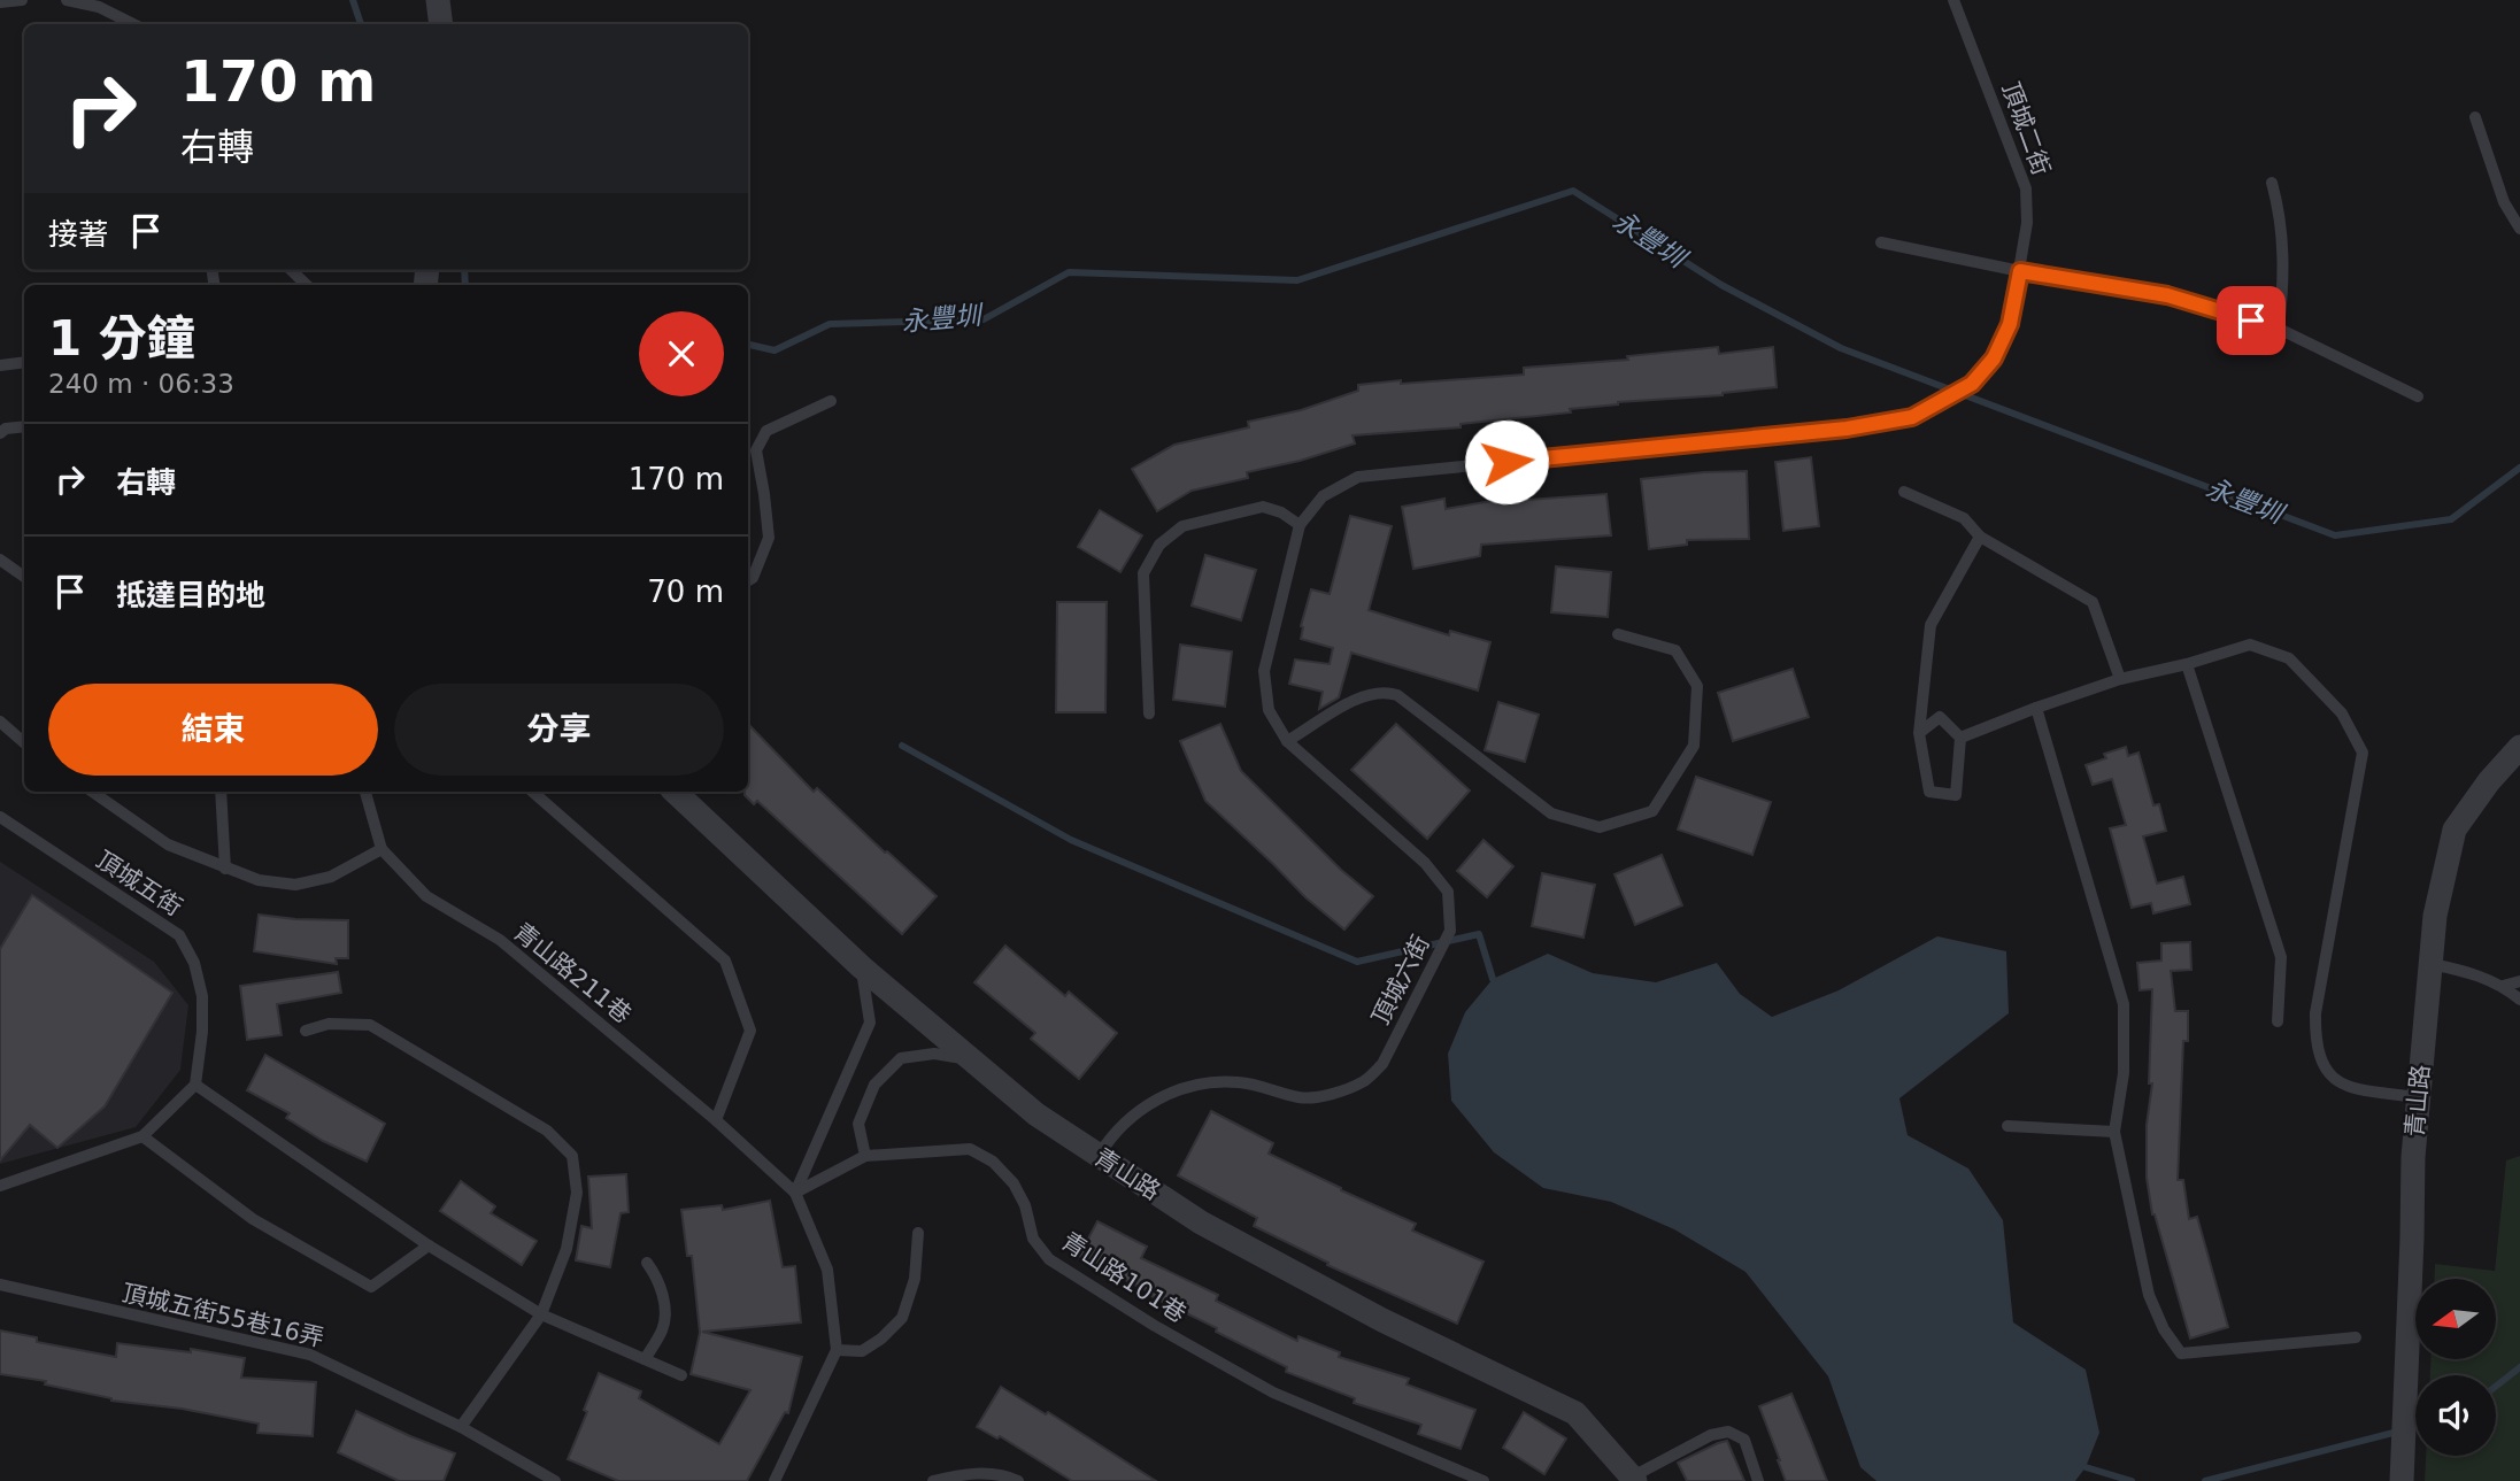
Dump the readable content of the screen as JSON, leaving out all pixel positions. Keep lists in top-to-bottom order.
{
  "streets": {
    "street": ["青山路"],
    "lane": [
      "頂城二街",
      "頂城五街",
      "青山路211巷",
      "頂城六街",
      "青山路101巷",
      "頂城五街55巷16弄"
    ]
  },
  "crossings": [
    ["頂城二街", "頂城六街"],
    ["青山路211巷", "青山路101巷"],
    ["頂城六街", "青山路"]
  ],
  "water": ["永豐圳"],
  "north": "left",
  "page": {
    "turn": ["170 m", "右轉"],
    "then": "接著",
    "heading": ["1 分鐘", "240 m · 06:33"],
    "list": [
      {
        "name": "右轉",
        "value": "170 m"
      },
      {
        "name": "抵達目的地",
        "value": "70 m"
      }
    ],
    "buttons": ["結束", "分享"]
  }
}
